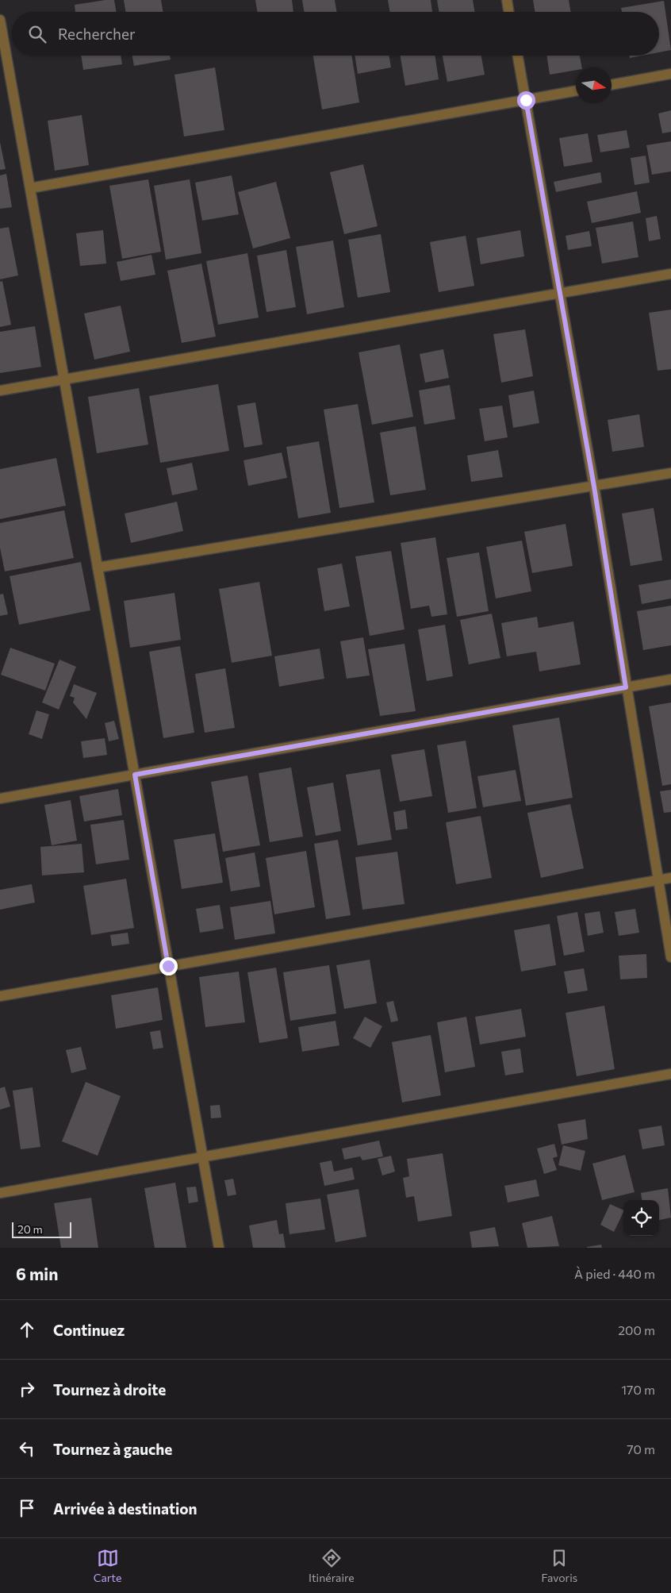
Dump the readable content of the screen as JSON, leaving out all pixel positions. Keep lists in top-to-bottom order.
{
  "scale_bar": "20 m",
  "north": "right",
  "page": {
    "search": "Rechercher",
    "scale": "20 m",
    "heading": ["6 min", "À pied · 440 m"],
    "list": [
      ["Continuez", "200 m"],
      ["Tournez à droite", "170 m"],
      ["Tournez à gauche", "70 m"],
      "Arrivée à destination"
    ],
    "nav": ["Carte", "Itinéraire", "Favoris"]
  }
}
